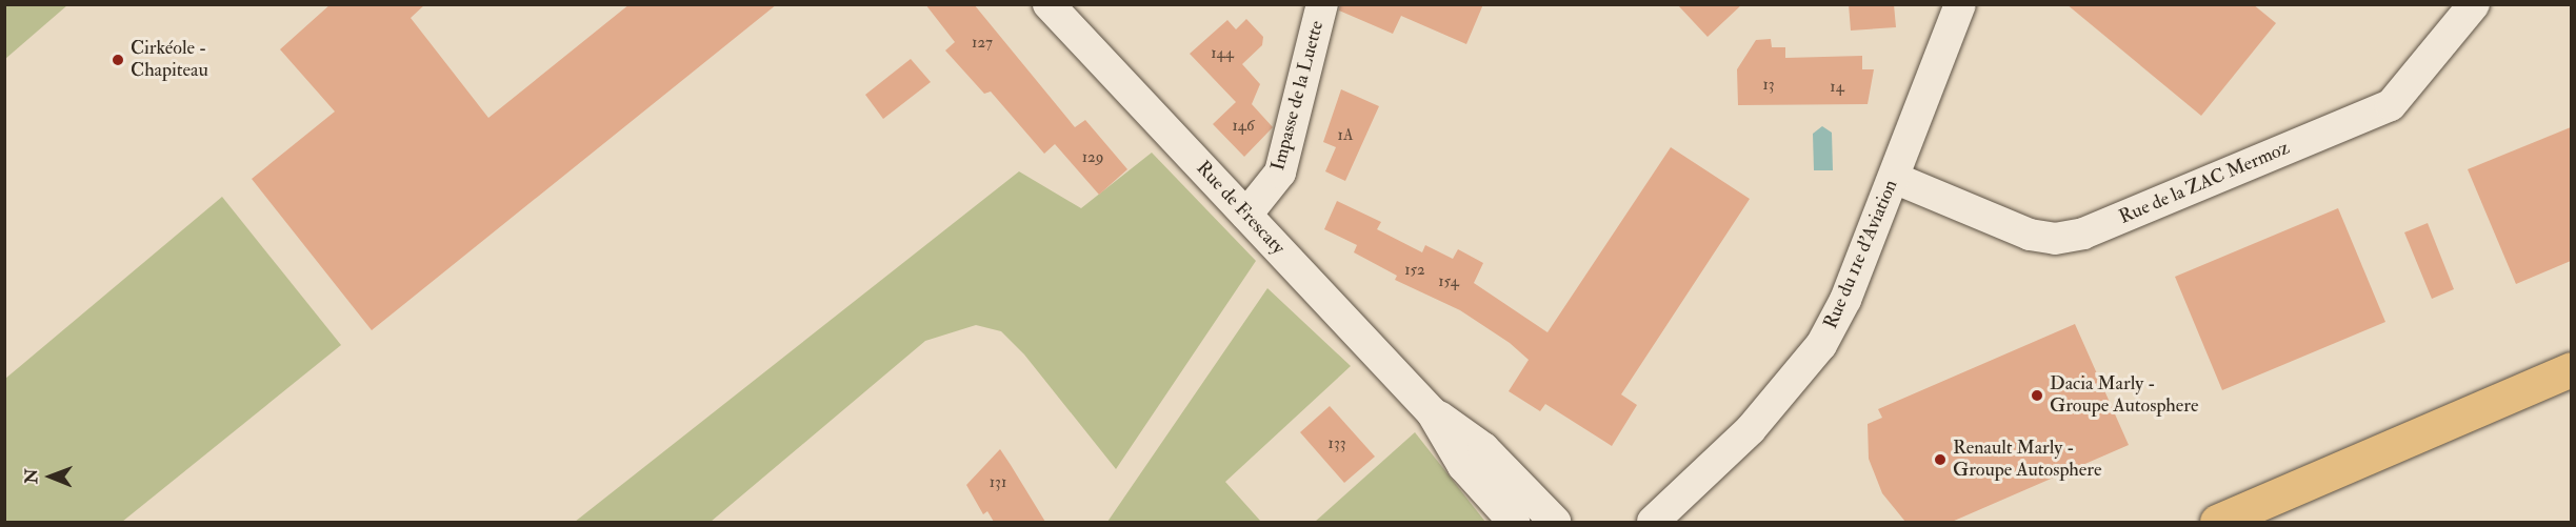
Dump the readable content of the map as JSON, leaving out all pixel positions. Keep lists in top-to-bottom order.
{
  "streets": {
    "street": [
      "Impasse de la Luette",
      "Rue de la ZAC Mermoz",
      "Rue de Frescaty",
      "Rue du 11e d'Aviation"
    ]
  },
  "crossings": [
    ["Impasse de la Luette", "Rue de Frescaty"],
    ["Rue de la ZAC Mermoz", "Rue du 11e d'Aviation"]
  ],
  "places": ["Cirkéole - Chapiteau", "Dacia Marly - Groupe Autosphere", "Renault Marly - Groupe Autosphere"],
  "house_numbers": [
    "127",
    "144",
    "13",
    "14",
    "146",
    "1A",
    "129",
    "152",
    "154",
    "133",
    "131"
  ],
  "north": "left"
}
